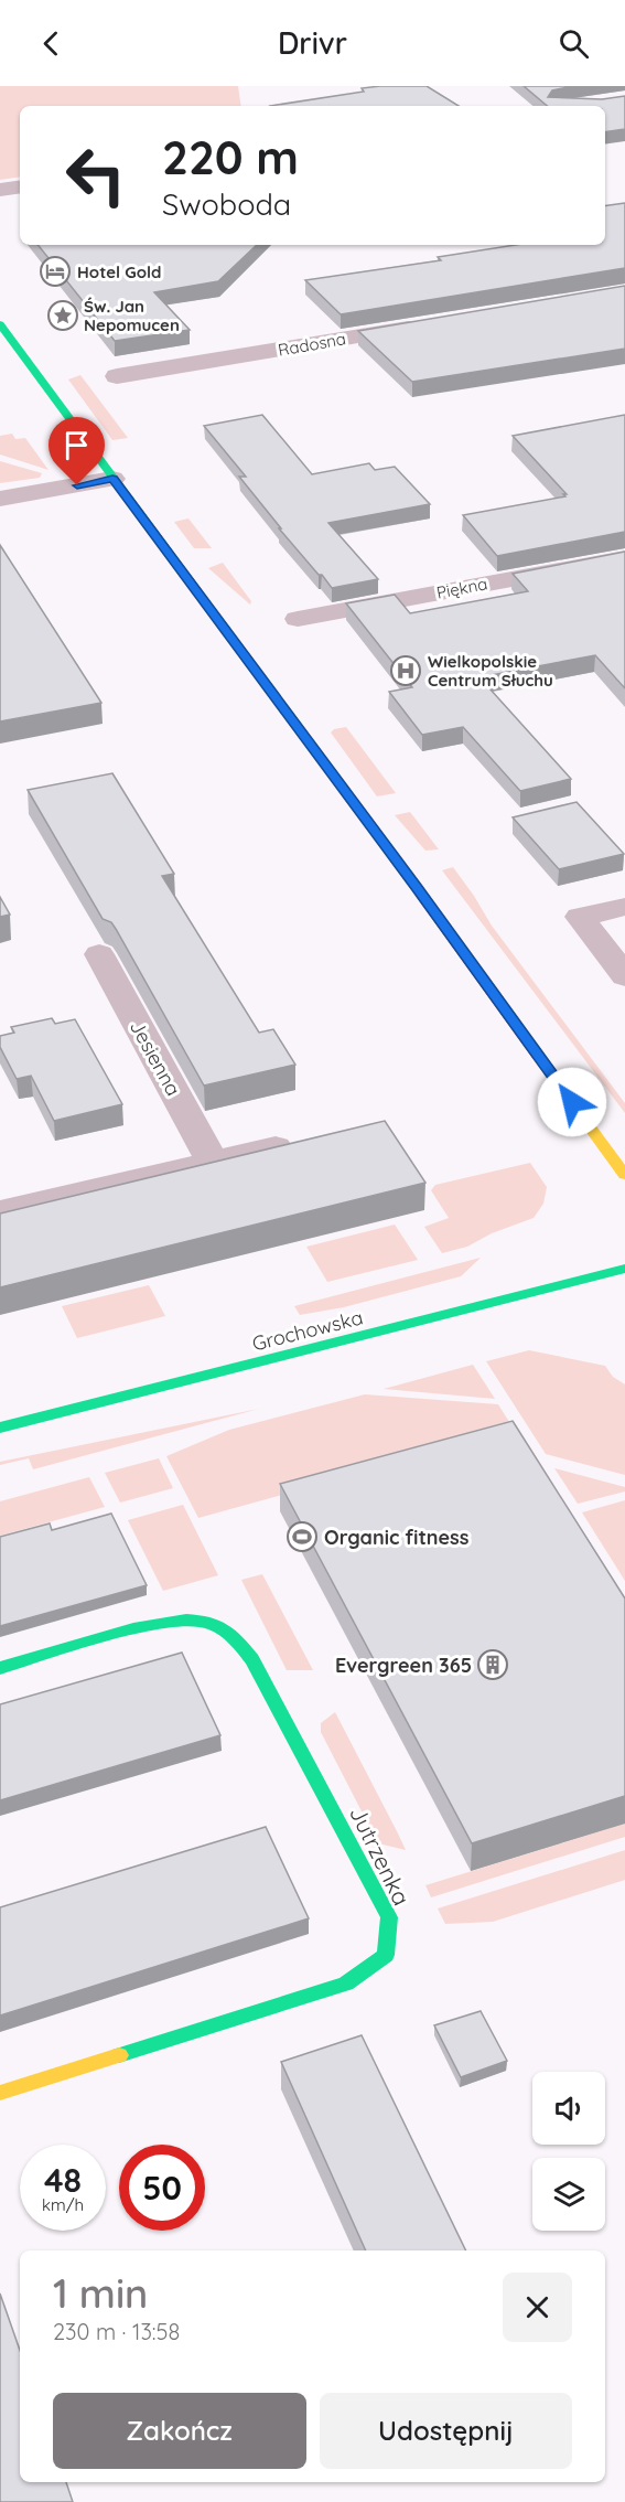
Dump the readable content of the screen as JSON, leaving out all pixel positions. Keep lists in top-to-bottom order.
{
  "streets": {
    "main road": ["Grochowska", "Jutrzenka"],
    "street": ["Radosna", "Piękna", "Jesienna"]
  },
  "places": {
    "hotel": ["Hotel Gold"],
    "place": ["Św. Jan Nepomucen"],
    "hospital": ["Wielkopolskie Centrum Słuchu"],
    "sports": ["Organic fitness"],
    "building": ["Evergreen 365"]
  },
  "page": {
    "header": "Drivr",
    "turn": ["220 m", "Swoboda"],
    "speed": "48 km/h",
    "limit": "50",
    "heading": ["1 min", "230 m · 13:58"],
    "buttons": ["Zakończ", "Udostępnij"]
  }
}
